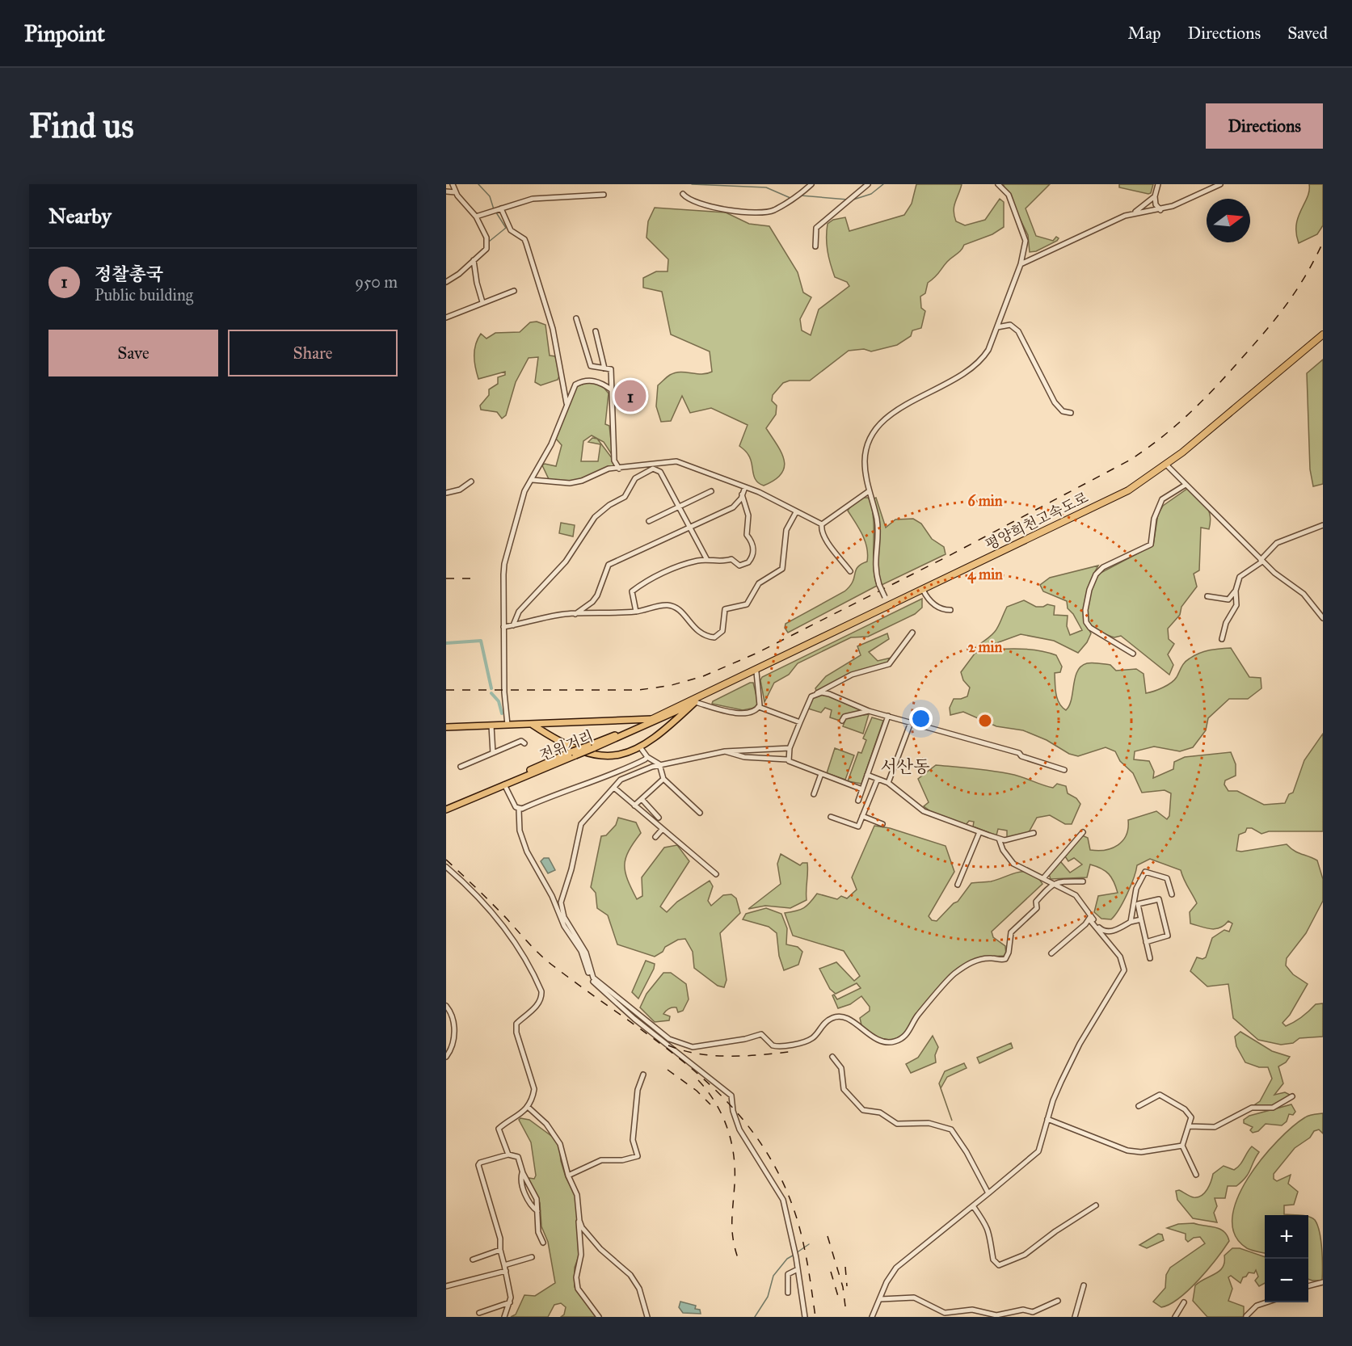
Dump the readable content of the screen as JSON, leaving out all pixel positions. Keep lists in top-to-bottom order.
{
  "streets": {
    "highway": ["평양희천고속도로"],
    "main road": ["전위거리"]
  },
  "crossings": [
    ["평양희천고속도로", "전위거리"]
  ],
  "districts": ["서산동"],
  "north": "right",
  "page": {
    "header": "Pinpoint",
    "nav": ["Map", "Directions", "Saved"],
    "buttons": [
      "Directions",
      ["Save", "Share"]
    ],
    "title": "Find us",
    "heading": "Nearby",
    "list": [
      {
        "mark": "1",
        "name": "정찰총국",
        "note": "Public building",
        "value": "950 m"
      }
    ],
    "pins": "1",
    "map_buttons": ["+", "−"]
  },
  "rings": ["6 min", "4 min", "2 min"]
}
